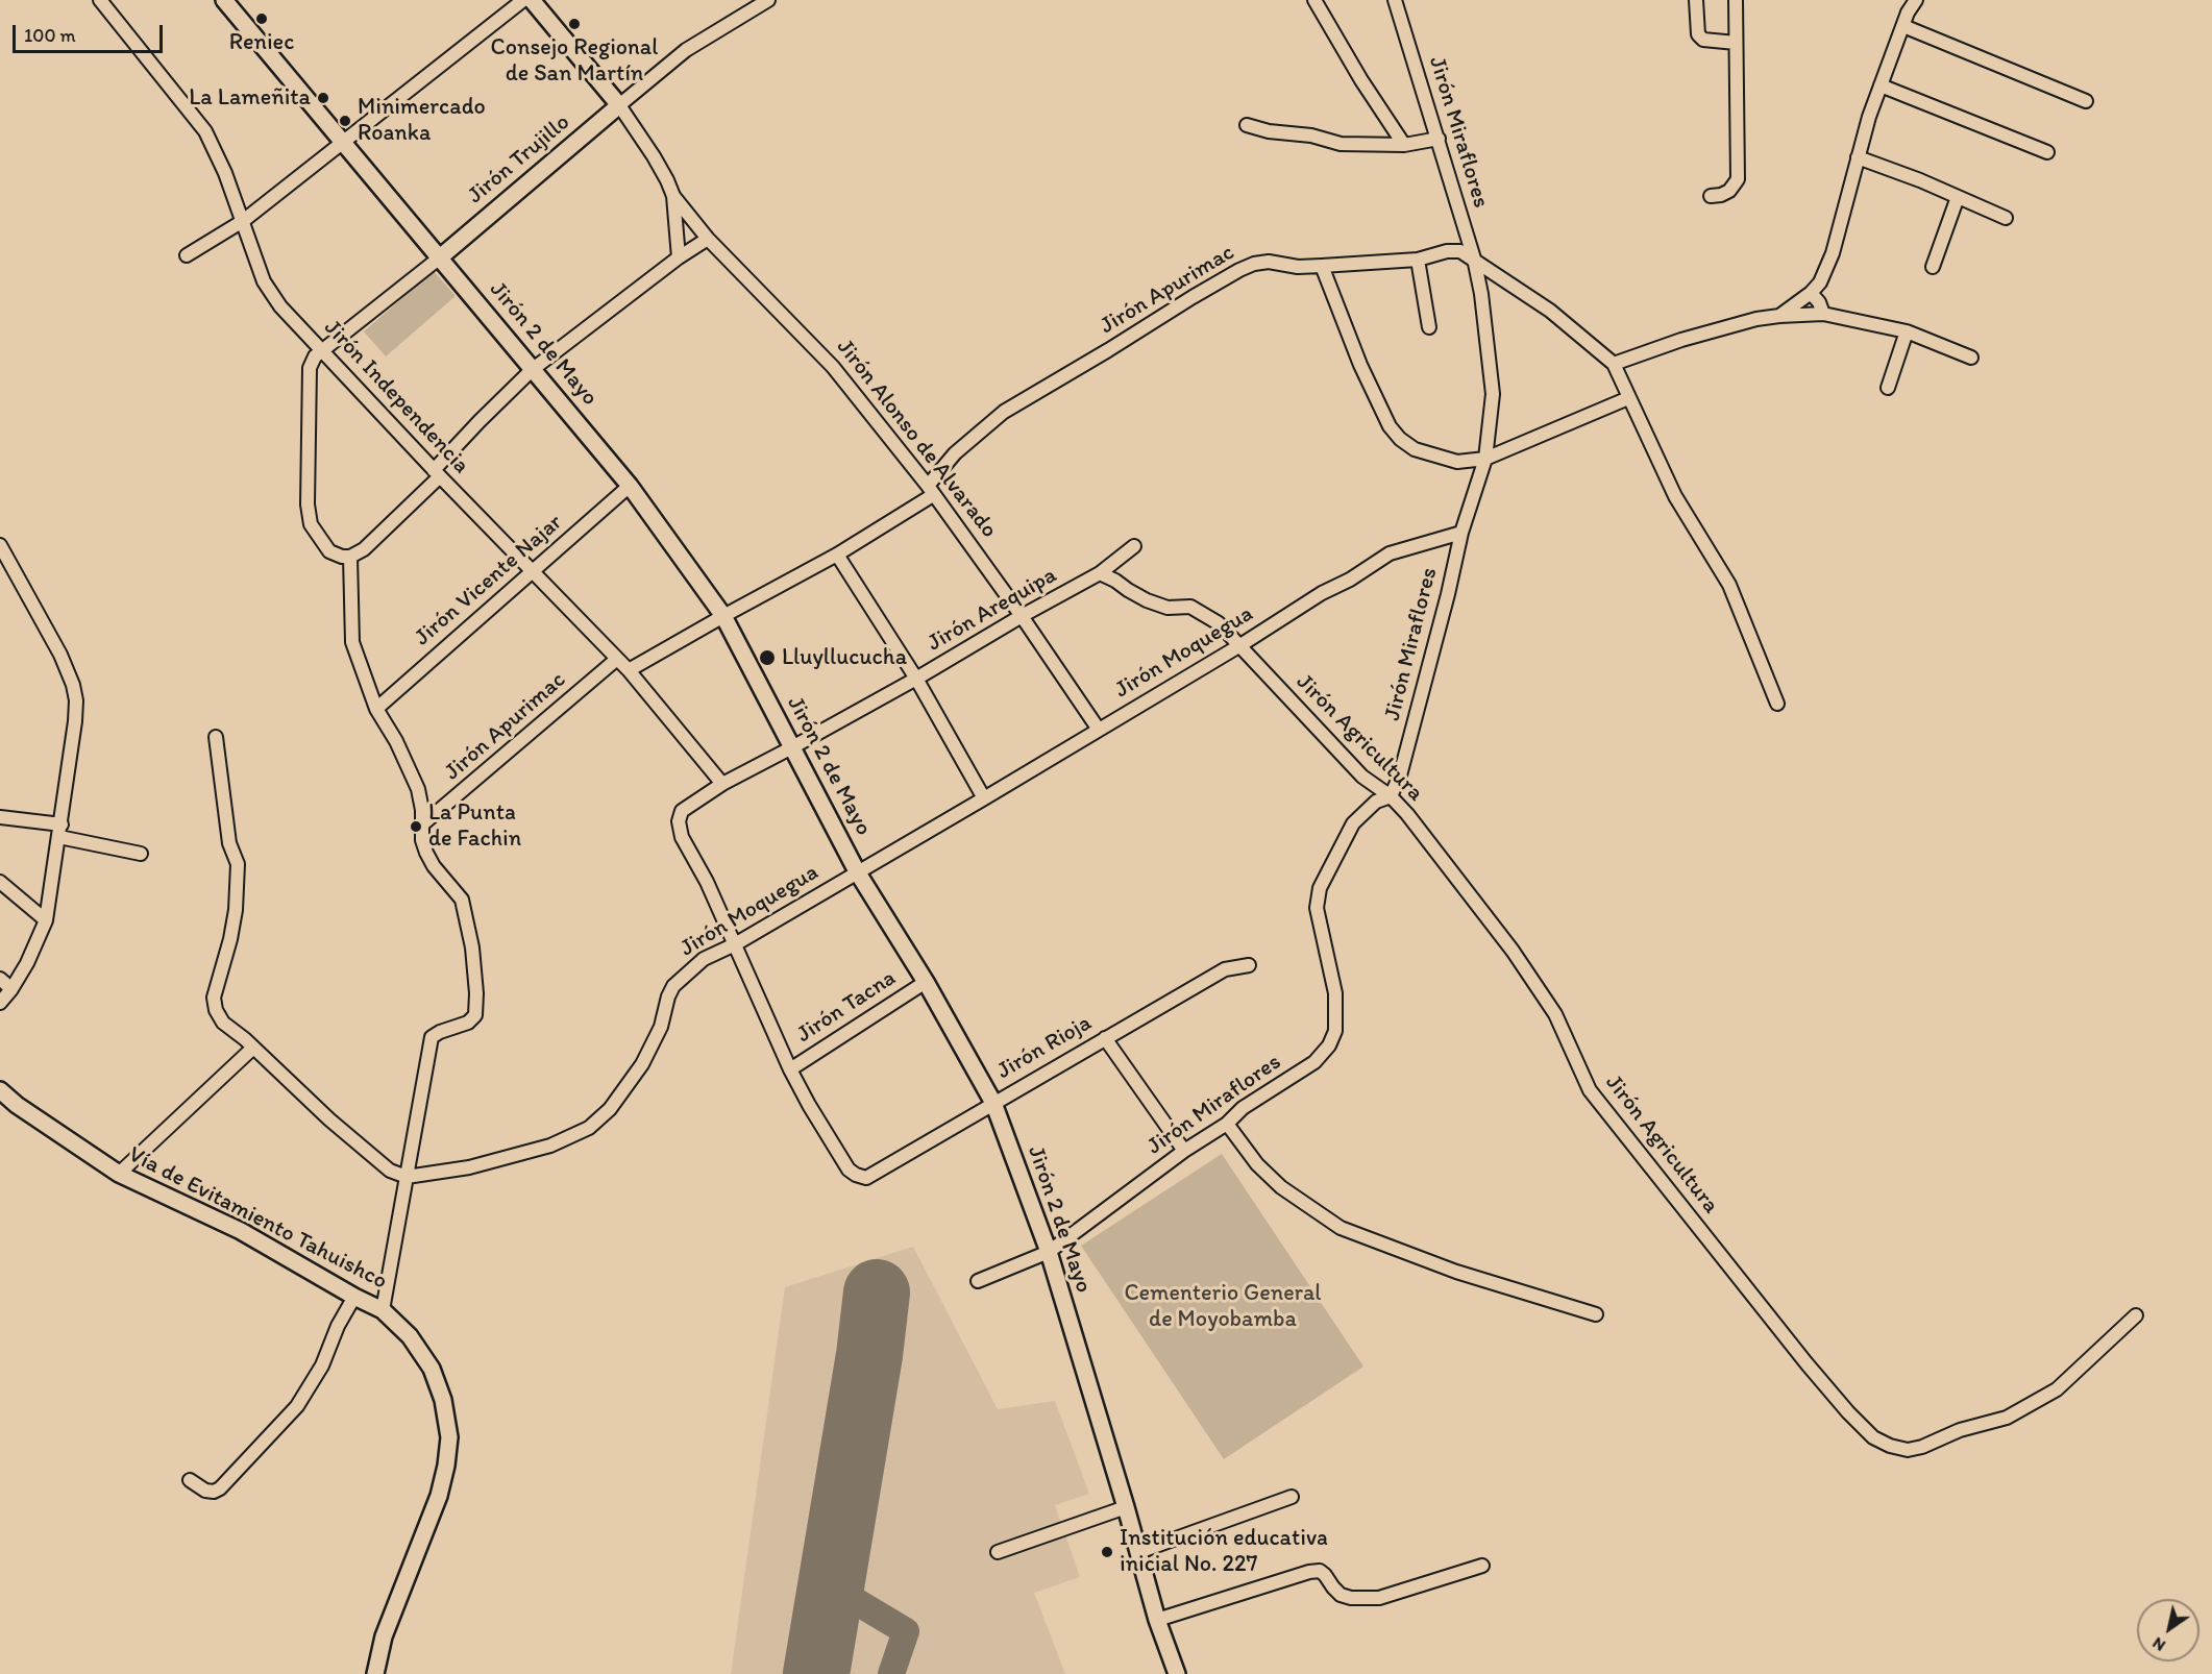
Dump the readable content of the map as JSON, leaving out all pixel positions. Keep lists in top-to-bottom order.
{
  "streets": {
    "main road": [
      "Jirón Trujillo",
      "Jirón 2 de Mayo",
      "Jirón Alonso de Alvarado",
      "Vía de Evitamiento Tahuishco"
    ],
    "street": [
      "Jirón Miraflores",
      "Jirón Apurimac",
      "Jirón Independencia",
      "Jirón Vicente Najar",
      "Jirón Arequipa",
      "Jirón Moquegua",
      "Jirón Agricultura",
      "Jirón Tacna",
      "Jirón Rioja"
    ]
  },
  "crossings": [
    ["Jirón Miraflores", "Jirón Apurimac"],
    ["Jirón Miraflores", "Jirón 2 de Mayo"],
    ["Jirón Miraflores", "Jirón Moquegua"],
    ["Jirón Miraflores", "Jirón Agricultura"],
    ["Jirón Trujillo", "Jirón 2 de Mayo"],
    ["Jirón Trujillo", "Jirón Independencia"],
    ["Jirón Trujillo", "Jirón Alonso de Alvarado"],
    ["Jirón Apurimac", "Jirón 2 de Mayo"],
    ["Jirón Apurimac", "Jirón Independencia"],
    ["Jirón Apurimac", "Jirón Alonso de Alvarado"],
    ["Jirón 2 de Mayo", "Jirón Vicente Najar"],
    ["Jirón 2 de Mayo", "Jirón Arequipa"],
    ["Jirón 2 de Mayo", "Jirón Moquegua"],
    ["Jirón 2 de Mayo", "Jirón Tacna"],
    ["Jirón 2 de Mayo", "Jirón Rioja"],
    ["Jirón Independencia", "Jirón Vicente Najar"],
    ["Jirón Independencia", "Jirón Arequipa"],
    ["Jirón Alonso de Alvarado", "Jirón Arequipa"],
    ["Jirón Alonso de Alvarado", "Jirón Moquegua"],
    ["Jirón Arequipa", "Jirón Moquegua"],
    ["Jirón Arequipa", "Jirón Agricultura"],
    ["Jirón Moquegua", "Jirón Agricultura"],
    ["Jirón Tacna", "Jirón Rioja"]
  ],
  "parks": ["Cementerio General de Moyobamba"],
  "places": [
    "Reniec",
    "Consejo Regional de San Martín",
    "La Lameñita",
    "Minimercado Roanka",
    "Lluyllucucha",
    "La Punta de Fachin",
    "Institución educativa inicial No. 227"
  ],
  "scale_bar": "100 m",
  "north": "bottom left"
}
